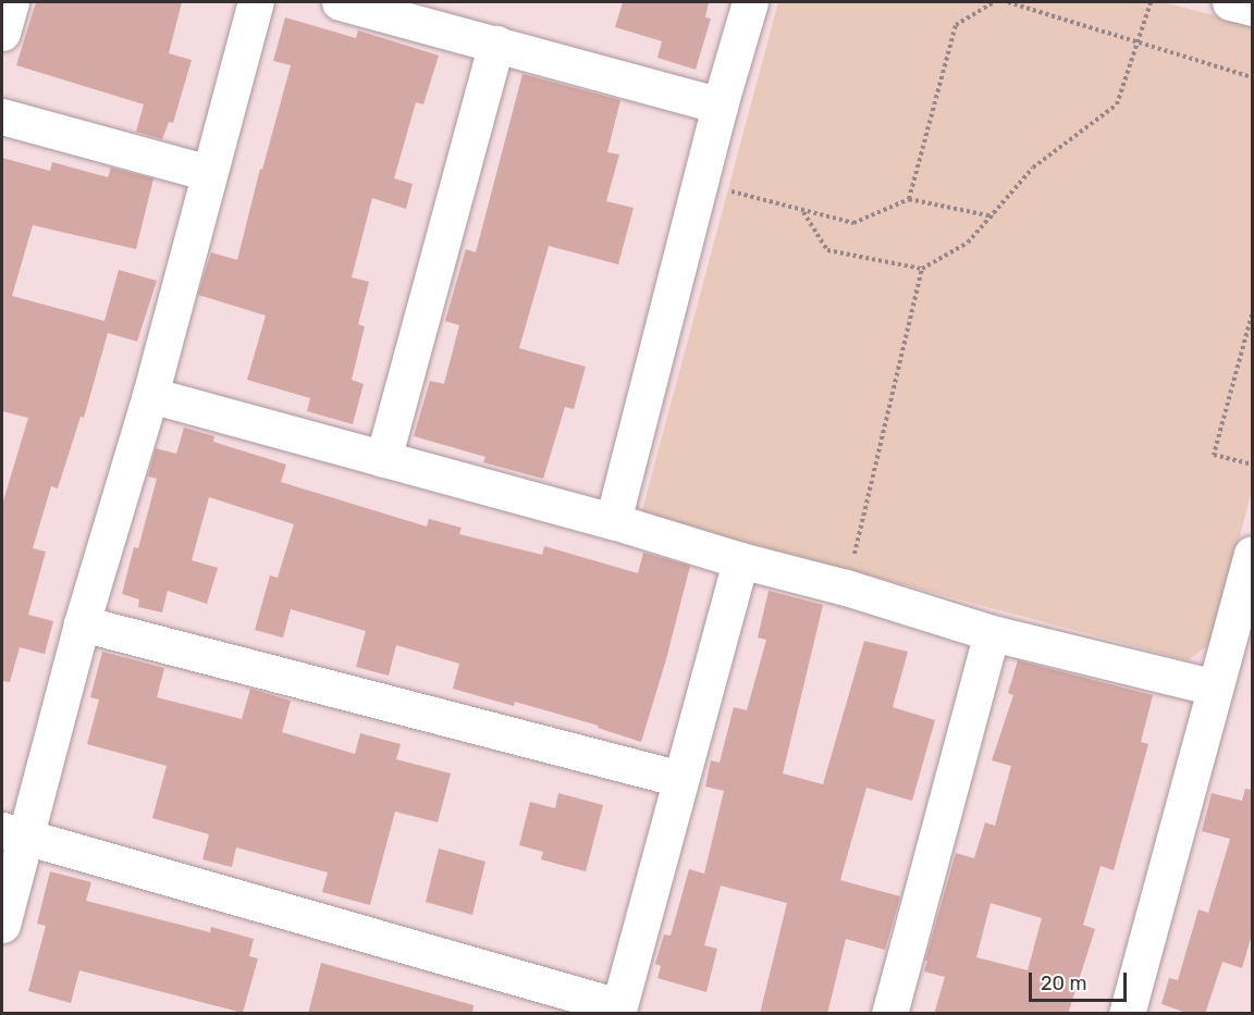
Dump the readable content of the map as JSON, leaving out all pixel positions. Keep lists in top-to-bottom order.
{
  "scale_bar": "20 m"
}
